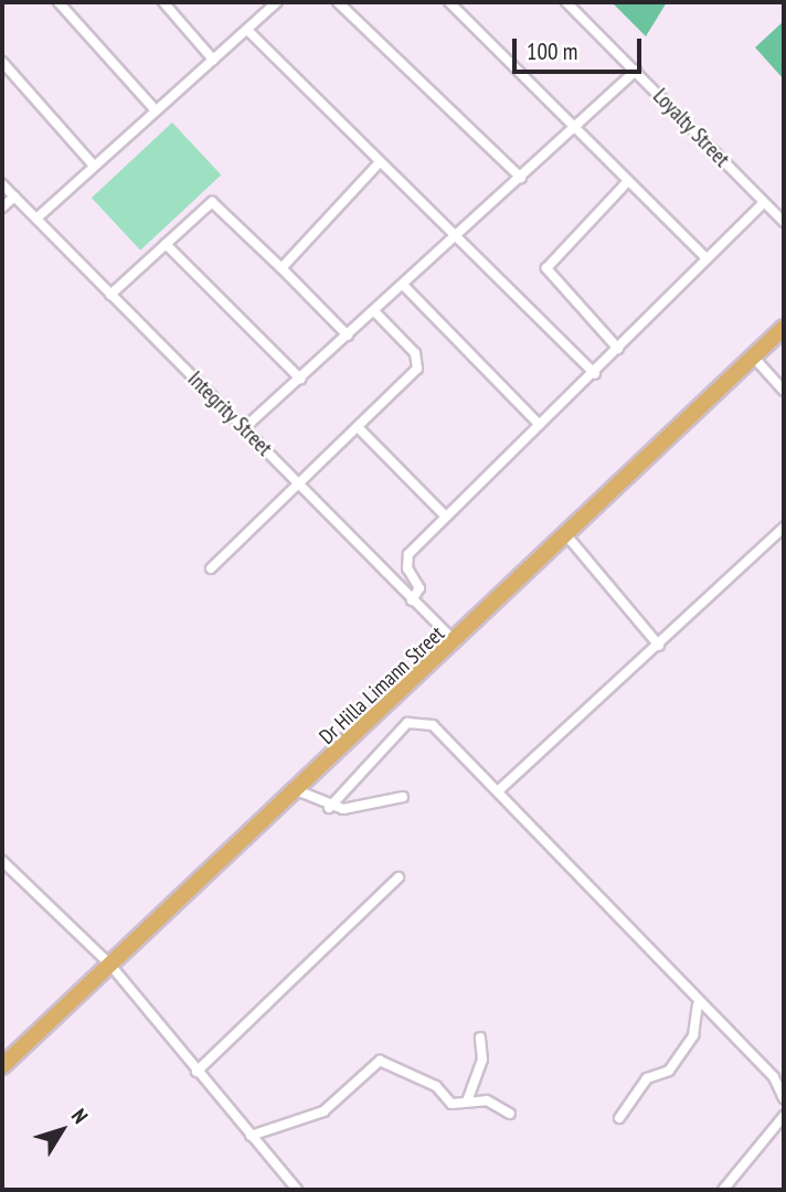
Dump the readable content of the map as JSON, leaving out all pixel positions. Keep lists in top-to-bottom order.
{
  "streets": {
    "highway": ["Dr Hilla Limann Street"],
    "street": ["Loyalty Street", "Integrity Street"]
  },
  "crossings": [
    ["Integrity Street", "Dr Hilla Limann Street"]
  ],
  "scale_bar": "100 m",
  "north": "top right"
}
